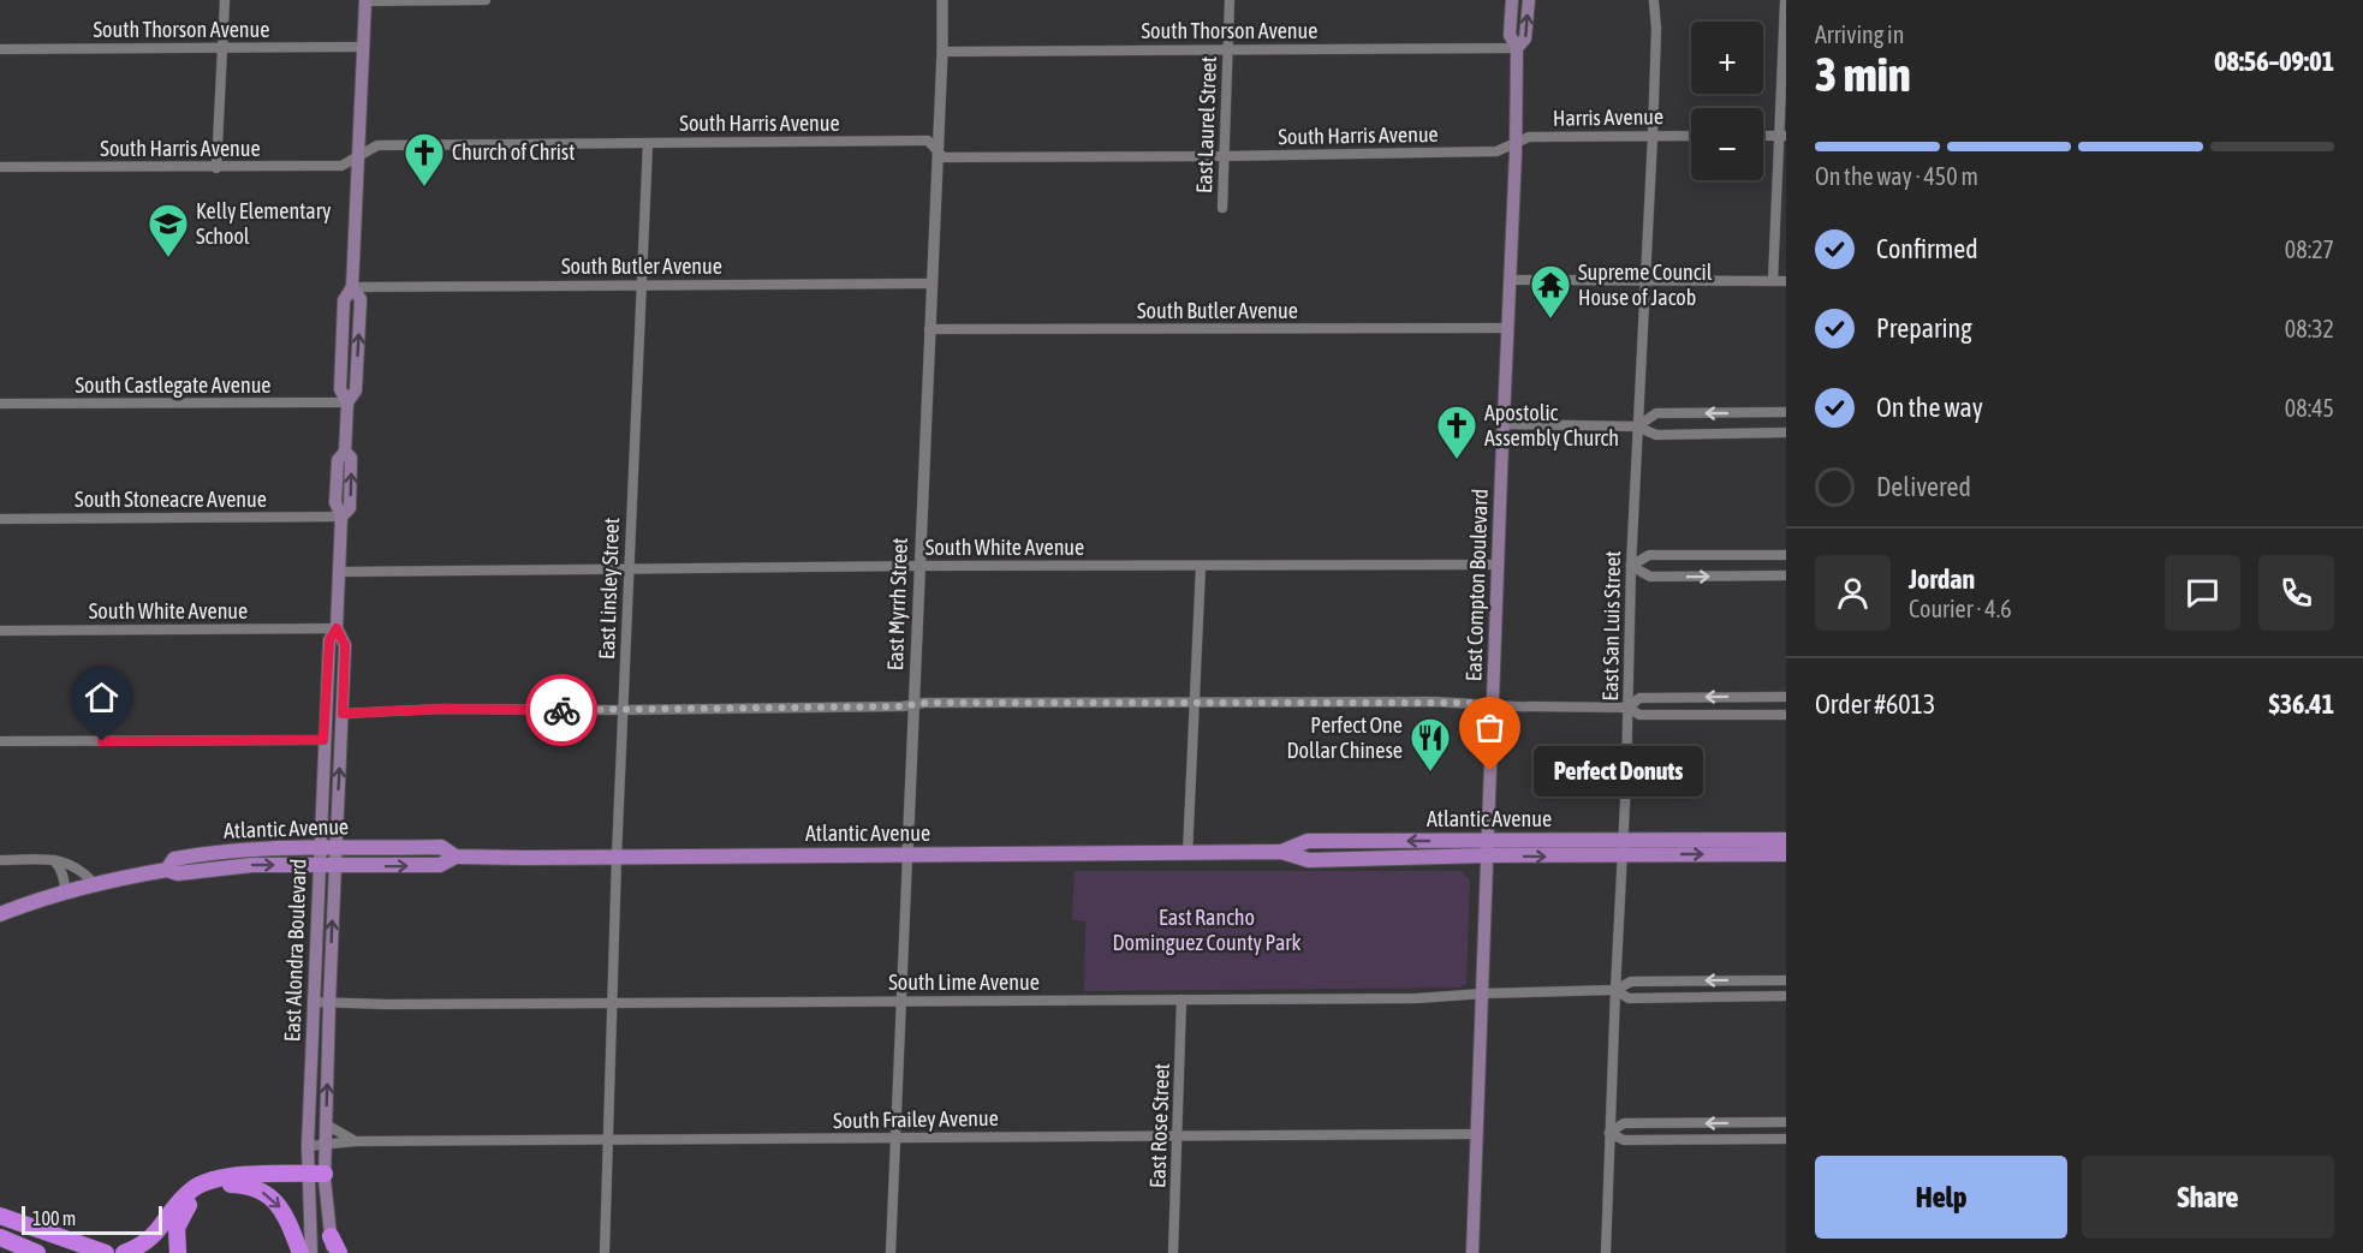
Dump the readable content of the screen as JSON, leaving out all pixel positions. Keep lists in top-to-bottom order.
{
  "streets": {
    "main road": ["East Compton Boulevard", "Atlantic Avenue", "East Alondra Boulevard"],
    "street": [
      "South Thorson Avenue",
      "Harris Avenue",
      "South Harris Avenue",
      "East Laurel Street",
      "South Butler Avenue",
      "South Castlegate Avenue",
      "South Stoneacre Avenue",
      "South White Avenue",
      "East Linsley Street",
      "East Myrrh Street",
      "East San Luis Street",
      "South Lime Avenue",
      "South Frailey Avenue",
      "East Rose Street"
    ]
  },
  "crossings": [
    ["South Thorson Avenue", "East Laurel Street"],
    ["South Thorson Avenue", "East Compton Boulevard"],
    ["South Thorson Avenue", "East Myrrh Street"],
    ["South Thorson Avenue", "East Alondra Boulevard"],
    ["Harris Avenue", "South Harris Avenue"],
    ["Harris Avenue", "East Compton Boulevard"],
    ["Harris Avenue", "East San Luis Street"],
    ["South Harris Avenue", "East Laurel Street"],
    ["South Harris Avenue", "East Compton Boulevard"],
    ["South Harris Avenue", "East Linsley Street"],
    ["South Harris Avenue", "East Myrrh Street"],
    ["South Harris Avenue", "East Alondra Boulevard"],
    ["South Butler Avenue", "East Compton Boulevard"],
    ["South Butler Avenue", "East Linsley Street"],
    ["South Butler Avenue", "East Myrrh Street"],
    ["South Butler Avenue", "East Alondra Boulevard"],
    ["South Castlegate Avenue", "East Alondra Boulevard"],
    ["South Stoneacre Avenue", "East Alondra Boulevard"],
    ["South White Avenue", "East Compton Boulevard"],
    ["South White Avenue", "East Linsley Street"],
    ["South White Avenue", "East Myrrh Street"],
    ["South White Avenue", "East Alondra Boulevard"],
    ["East Compton Boulevard", "Atlantic Avenue"],
    ["East Compton Boulevard", "South Lime Avenue"],
    ["East Compton Boulevard", "South Frailey Avenue"],
    ["East Linsley Street", "Atlantic Avenue"],
    ["East Linsley Street", "South Lime Avenue"],
    ["East Linsley Street", "South Frailey Avenue"],
    ["East Myrrh Street", "Atlantic Avenue"],
    ["East Myrrh Street", "South Lime Avenue"],
    ["East Myrrh Street", "South Frailey Avenue"],
    ["East San Luis Street", "Atlantic Avenue"],
    ["East San Luis Street", "South Lime Avenue"],
    ["Atlantic Avenue", "East Alondra Boulevard"],
    ["East Alondra Boulevard", "South Lime Avenue"],
    ["East Alondra Boulevard", "South Frailey Avenue"],
    ["South Lime Avenue", "East Rose Street"],
    ["South Frailey Avenue", "East Rose Street"]
  ],
  "parks": ["East Rancho Dominguez County Park"],
  "places": {
    "church": ["Church of Christ", "Apostolic Assembly Church"],
    "school or university": ["Kelly Elementary School"],
    "temple": ["Supreme Council House of Jacob"],
    "other": ["Perfect Donuts"],
    "restaurant": ["Perfect One Dollar Chinese"]
  },
  "scale_bar": "100 m",
  "page": {
    "heading": ["3 min", "Arriving in", "08:56–09:01"],
    "panel": [
      "Jordan",
      "Courier · 4.6",
      "Order #6013",
      "$36.41"
    ],
    "map_buttons": ["+", "−"],
    "bar": "On the way · 450 m",
    "list": [
      ["Confirmed", "08:27"],
      ["Preparing", "08:32"],
      ["On the way", "08:45"],
      "Delivered"
    ],
    "bubble": "Perfect Donuts",
    "buttons": ["Help", "Share"],
    "scale": "100 m"
  }
}
